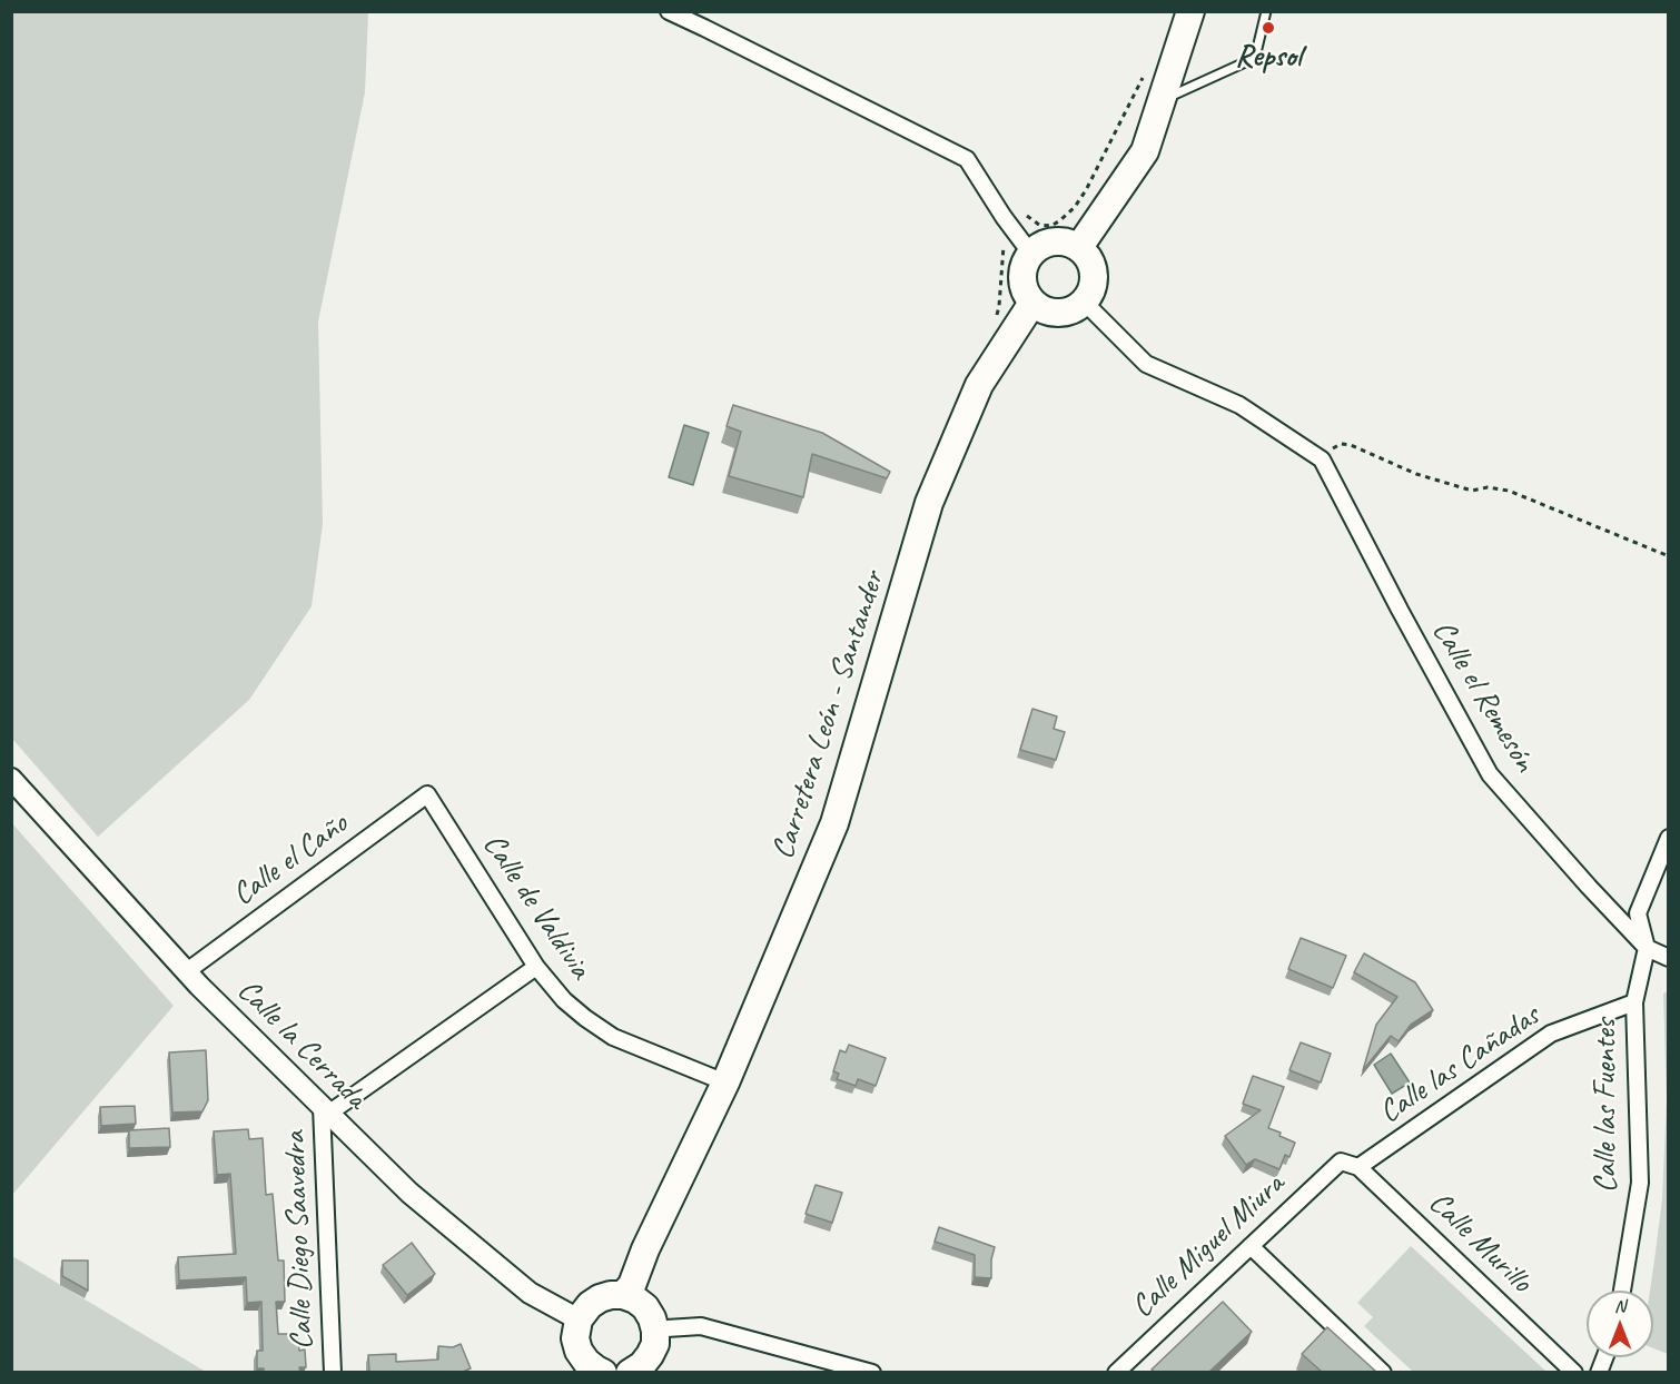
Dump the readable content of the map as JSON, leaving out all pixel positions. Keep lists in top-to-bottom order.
{
  "streets": {
    "highway": ["Carretera León - Santander"],
    "street": [
      "Calle el Remesón",
      "Calle el Caño",
      "Calle de Valdivia",
      "Calle la Cerrada",
      "Calle las Cañadas",
      "Calle las Fuentes",
      "Calle Diego Saavedra",
      "Calle Murillo",
      "Calle Miguel Miura"
    ]
  },
  "crossings": [
    ["Calle el Remesón", "Calle las Fuentes"],
    ["Carretera León - Santander", "Calle de Valdivia"],
    ["Calle el Caño", "Calle de Valdivia"],
    ["Calle el Caño", "Calle la Cerrada"],
    ["Calle la Cerrada", "Calle Diego Saavedra"],
    ["Calle las Cañadas", "Calle las Fuentes"],
    ["Calle las Cañadas", "Calle Murillo"],
    ["Calle Murillo", "Calle Miguel Miura"]
  ],
  "places": ["Repsol"],
  "north": "top"
}
